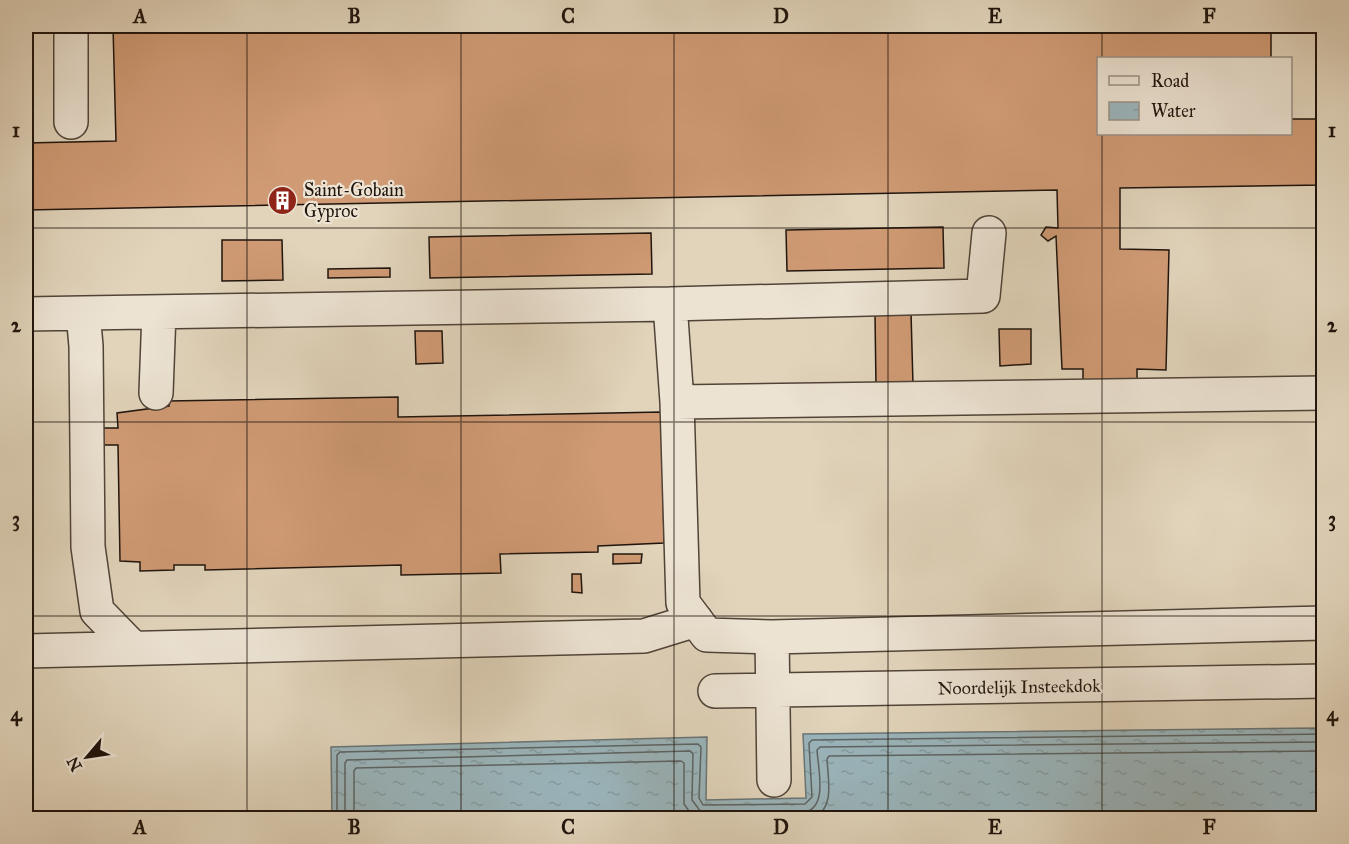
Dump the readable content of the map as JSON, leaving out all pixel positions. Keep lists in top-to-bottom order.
{
  "streets": {
    "lane": ["Noordelijk Insteekdok"]
  },
  "places": {
    "building": ["Saint-Gobain Gyproc"]
  },
  "legend": ["Road", "Water"],
  "north": "bottom left",
  "grid": {
    "columns": [
      "A",
      "B",
      "C",
      "D",
      "E",
      "F"
    ],
    "rows": [
      "1",
      "2",
      "3",
      "4"
    ]
  }
}
